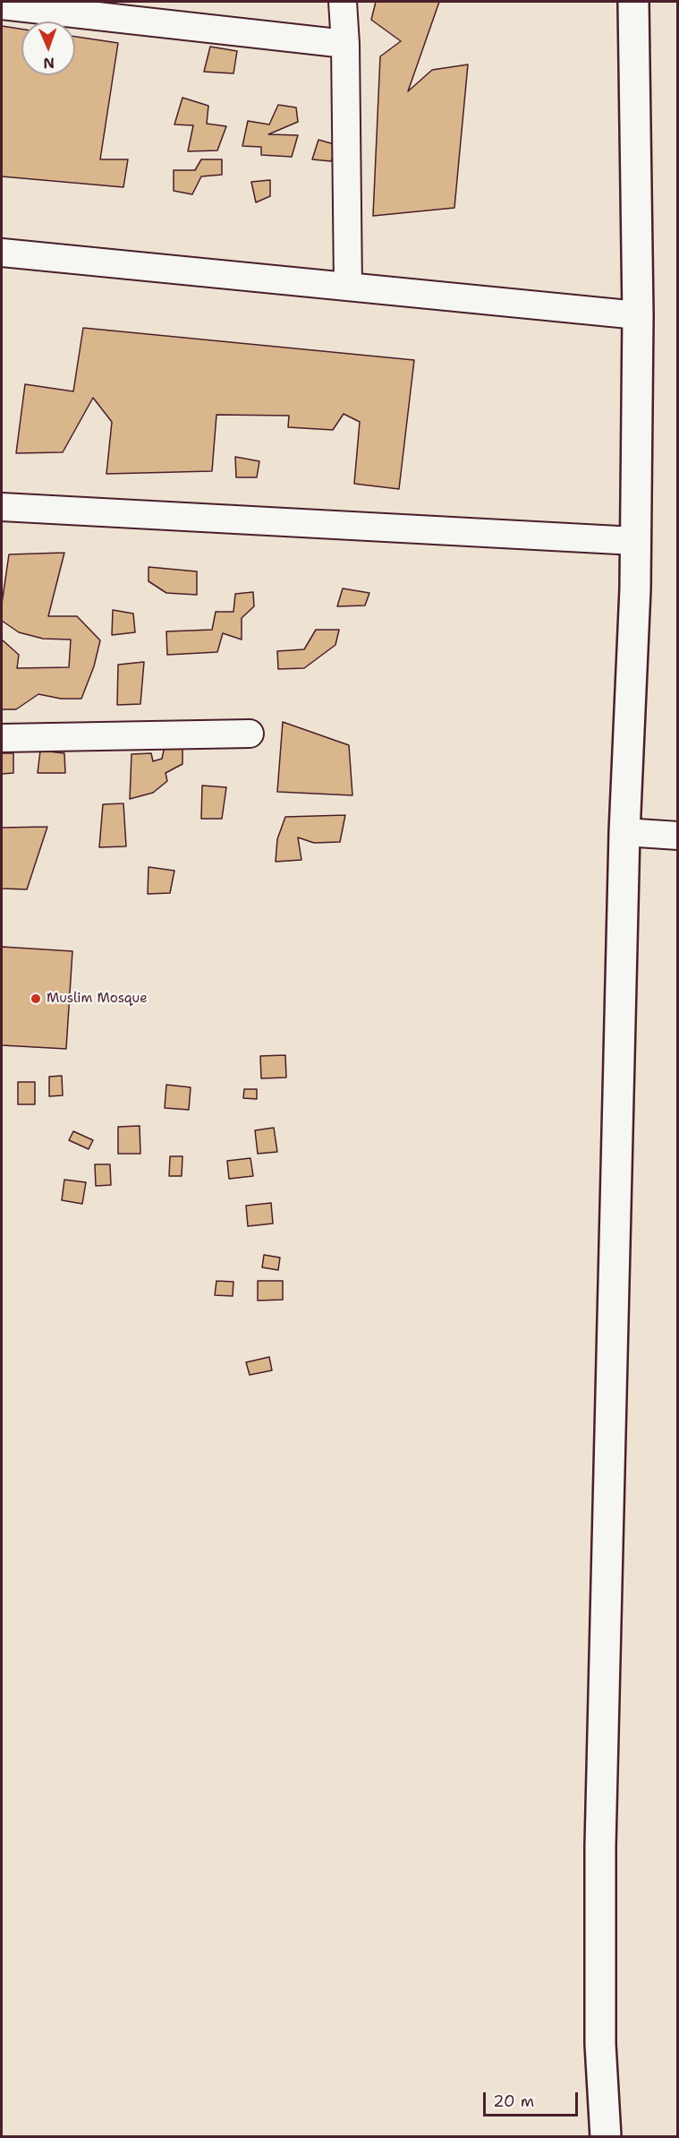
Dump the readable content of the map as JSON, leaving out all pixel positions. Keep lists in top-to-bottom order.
{
  "places": ["Muslim Mosque"],
  "scale_bar": "20 m",
  "north": "bottom"
}
